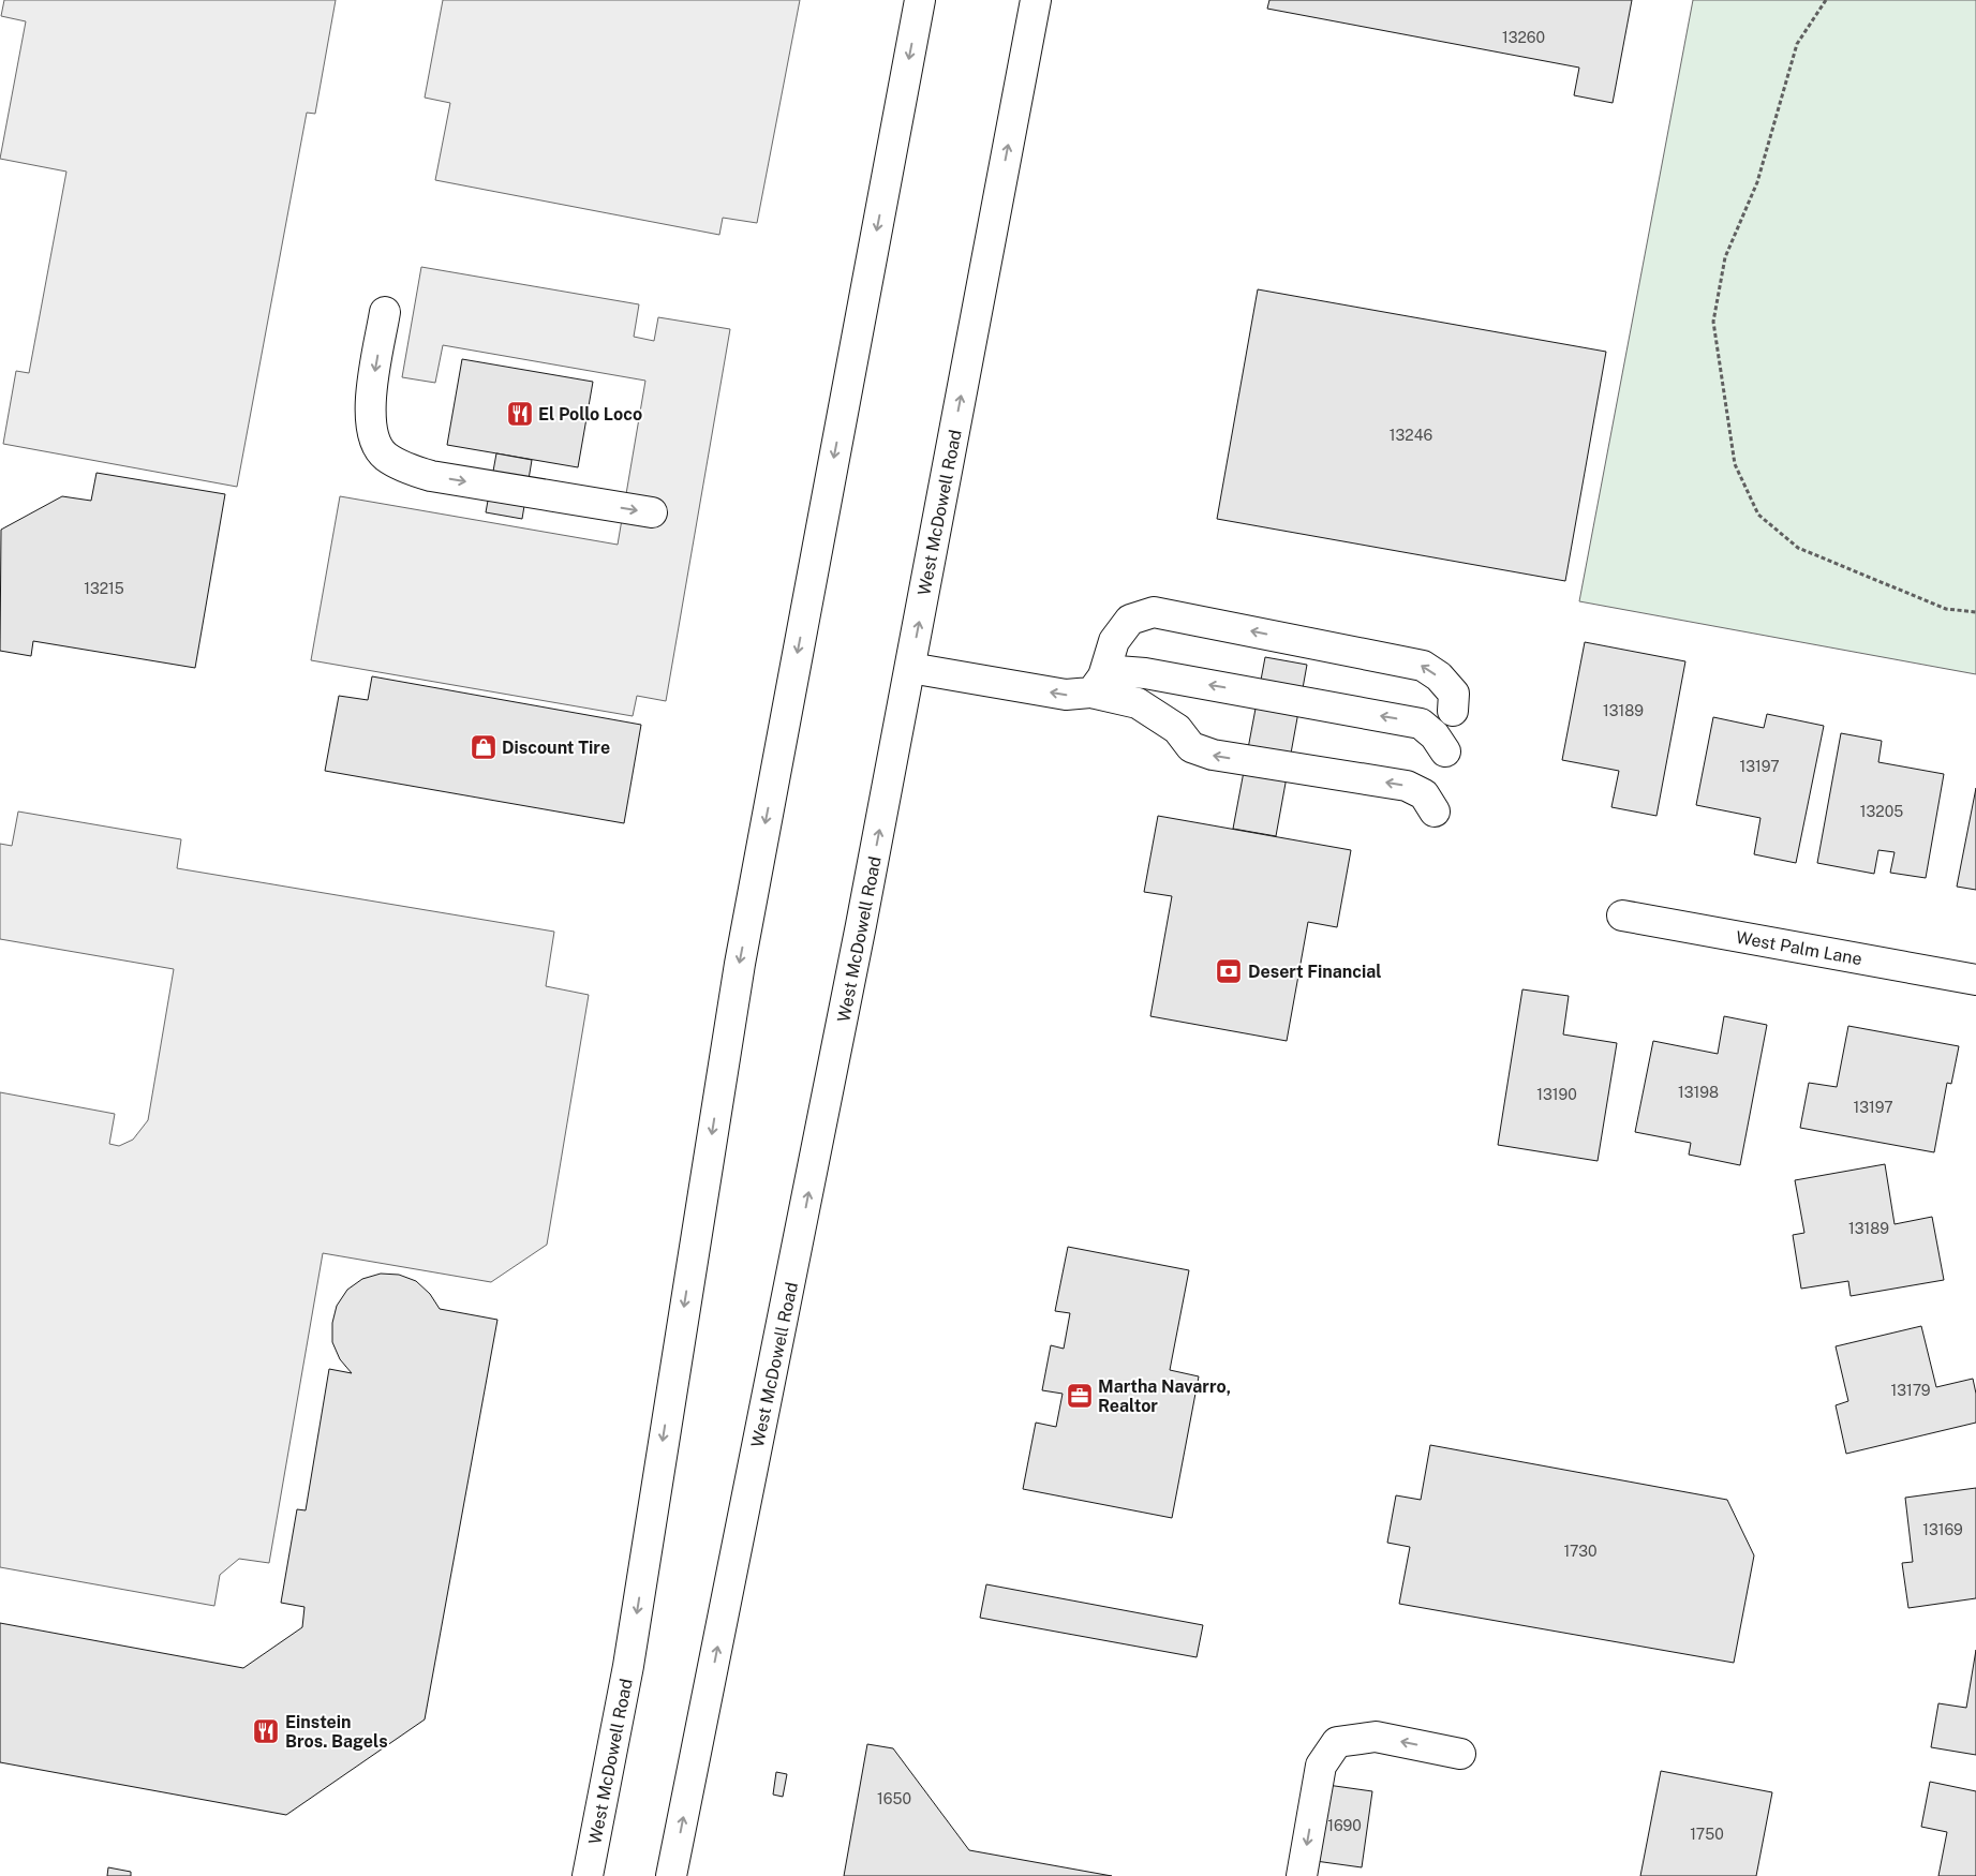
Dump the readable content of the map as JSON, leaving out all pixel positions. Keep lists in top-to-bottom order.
{
  "streets": {
    "main road": ["West McDowell Road", "West Palm Lane"]
  },
  "places": {
    "restaurant": ["El Pollo Loco", "Einstein Bros. Bagels"],
    "shop": ["Discount Tire"],
    "bank": ["Desert Financial"],
    "office": ["Martha Navarro, Realtor"]
  },
  "house_numbers": [
    "13260",
    "13246",
    "13215",
    "13189",
    "13197",
    "13205",
    "13198",
    "13190",
    "13197",
    "13189",
    "13179",
    "13169",
    "1730",
    "1650",
    "1690",
    "1750"
  ]
}
